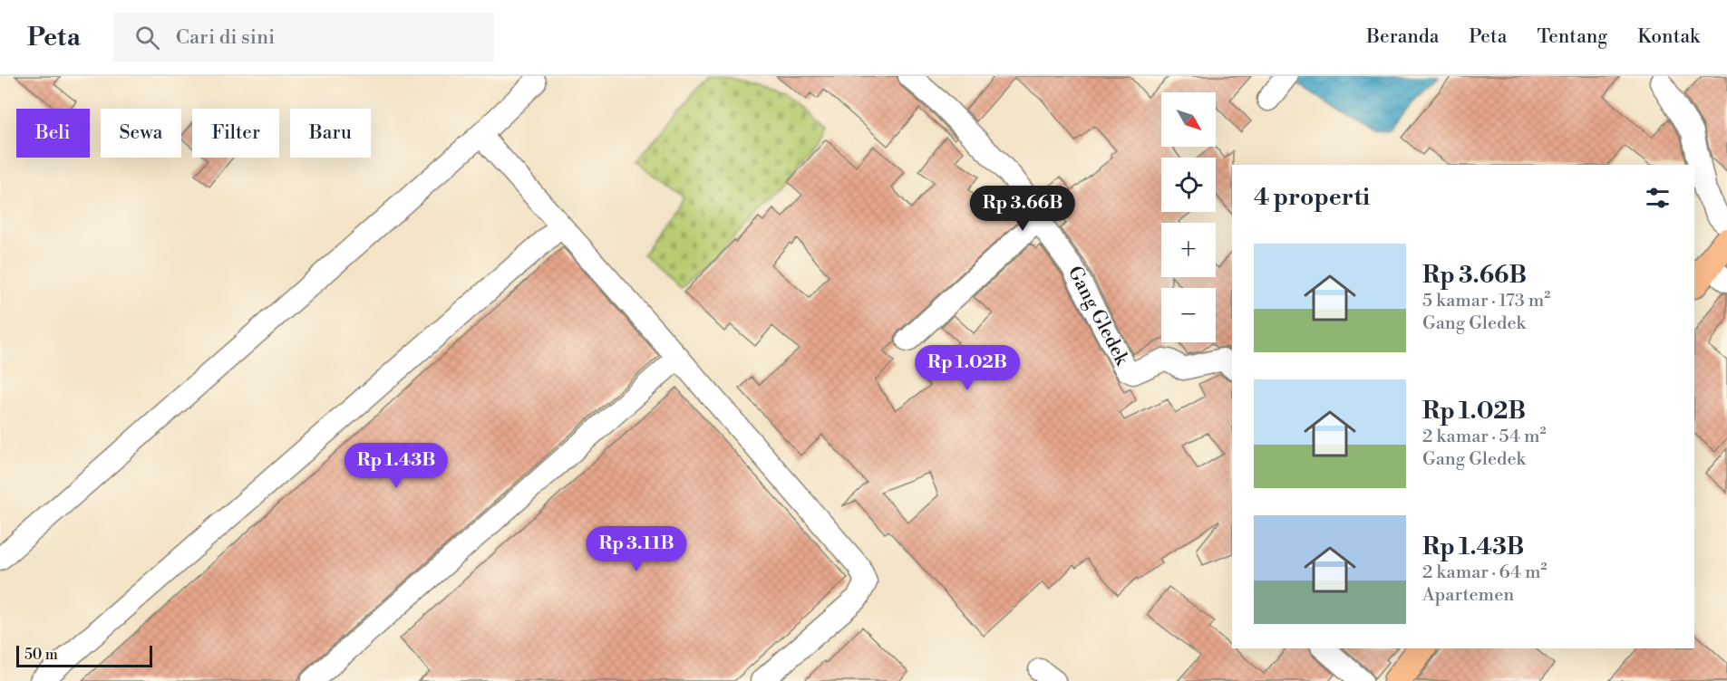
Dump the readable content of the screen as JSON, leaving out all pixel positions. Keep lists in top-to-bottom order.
{
  "streets": {
    "street": ["Gang Gledek"]
  },
  "scale_bar": "50 m",
  "north": "bottom right",
  "page": {
    "header": "Peta",
    "search": "Cari di sini",
    "nav": [
      "Beranda",
      "Peta",
      "Tentang",
      "Kontak"
    ],
    "map_buttons": ["+", "−"],
    "chip": [
      "Beli",
      "Sewa",
      "Filter",
      "Baru"
    ],
    "heading": "4 properti",
    "price": [
      "Rp 3.66B",
      "Rp 1.02B",
      "Rp 1.43B",
      "Rp 3.11B"
    ],
    "list": [
      {
        "name": "Rp 3.66B",
        "note": "5 kamar · 173 m² · Gang Gledek"
      },
      {
        "name": "Rp 1.02B",
        "note": "2 kamar · 54 m² · Gang Gledek"
      },
      {
        "name": "Rp 1.43B",
        "note": "2 kamar · 64 m² · Apartemen"
      }
    ],
    "scale": "50 m"
  }
}
